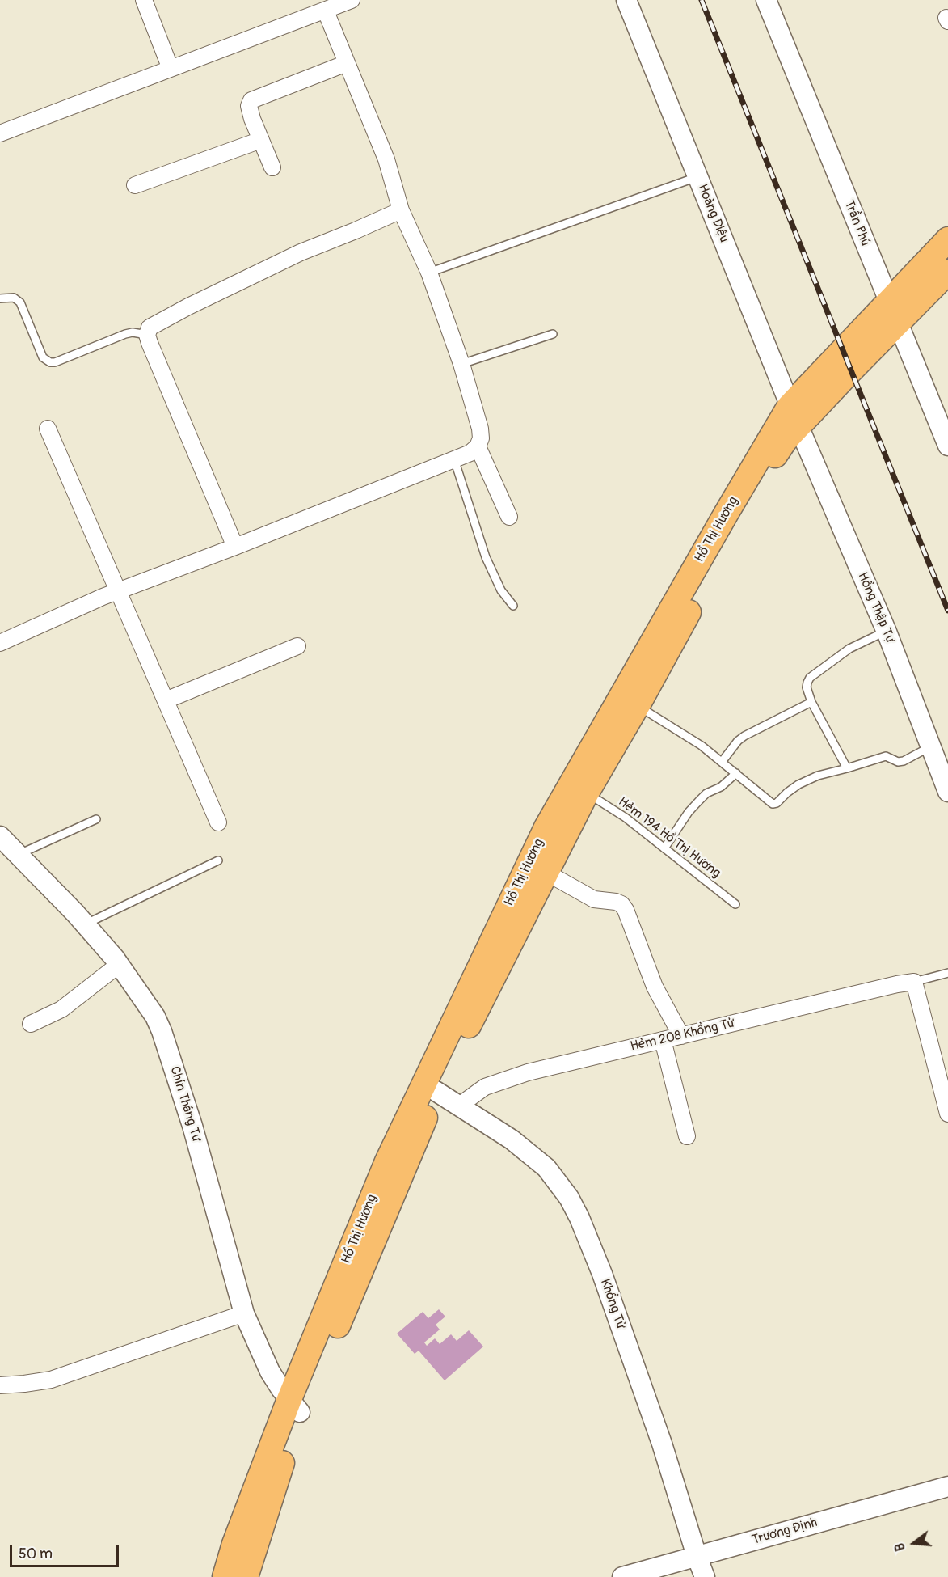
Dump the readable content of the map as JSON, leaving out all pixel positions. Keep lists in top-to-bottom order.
{
  "streets": {
    "main road": ["Hồ Thị Hương"],
    "street": [
      "Hoàng Diệu",
      "Trần Phú",
      "Hồng Thập Tự",
      "Hẻm 208 Khổng Tử",
      "Chín Tháng Tư",
      "Khổng Tử",
      "Trương Định"
    ],
    "lane": ["Hẻm 194 Hồ Thị Hương"]
  },
  "crossings": [
    ["Hoàng Diệu", "Hồ Thị Hương"],
    ["Hoàng Diệu", "Hồng Thập Tự"],
    ["Trần Phú", "Hồ Thị Hương"],
    ["Hồ Thị Hương", "Hồng Thập Tự"],
    ["Hồ Thị Hương", "Hẻm 194 Hồ Thị Hương"],
    ["Hồ Thị Hương", "Chín Tháng Tư"],
    ["Hồ Thị Hương", "Khổng Tử"],
    ["Hẻm 208 Khổng Tử", "Khổng Tử"],
    ["Khổng Tử", "Trương Định"]
  ],
  "scale_bar": "50 m",
  "north": "left"
}
